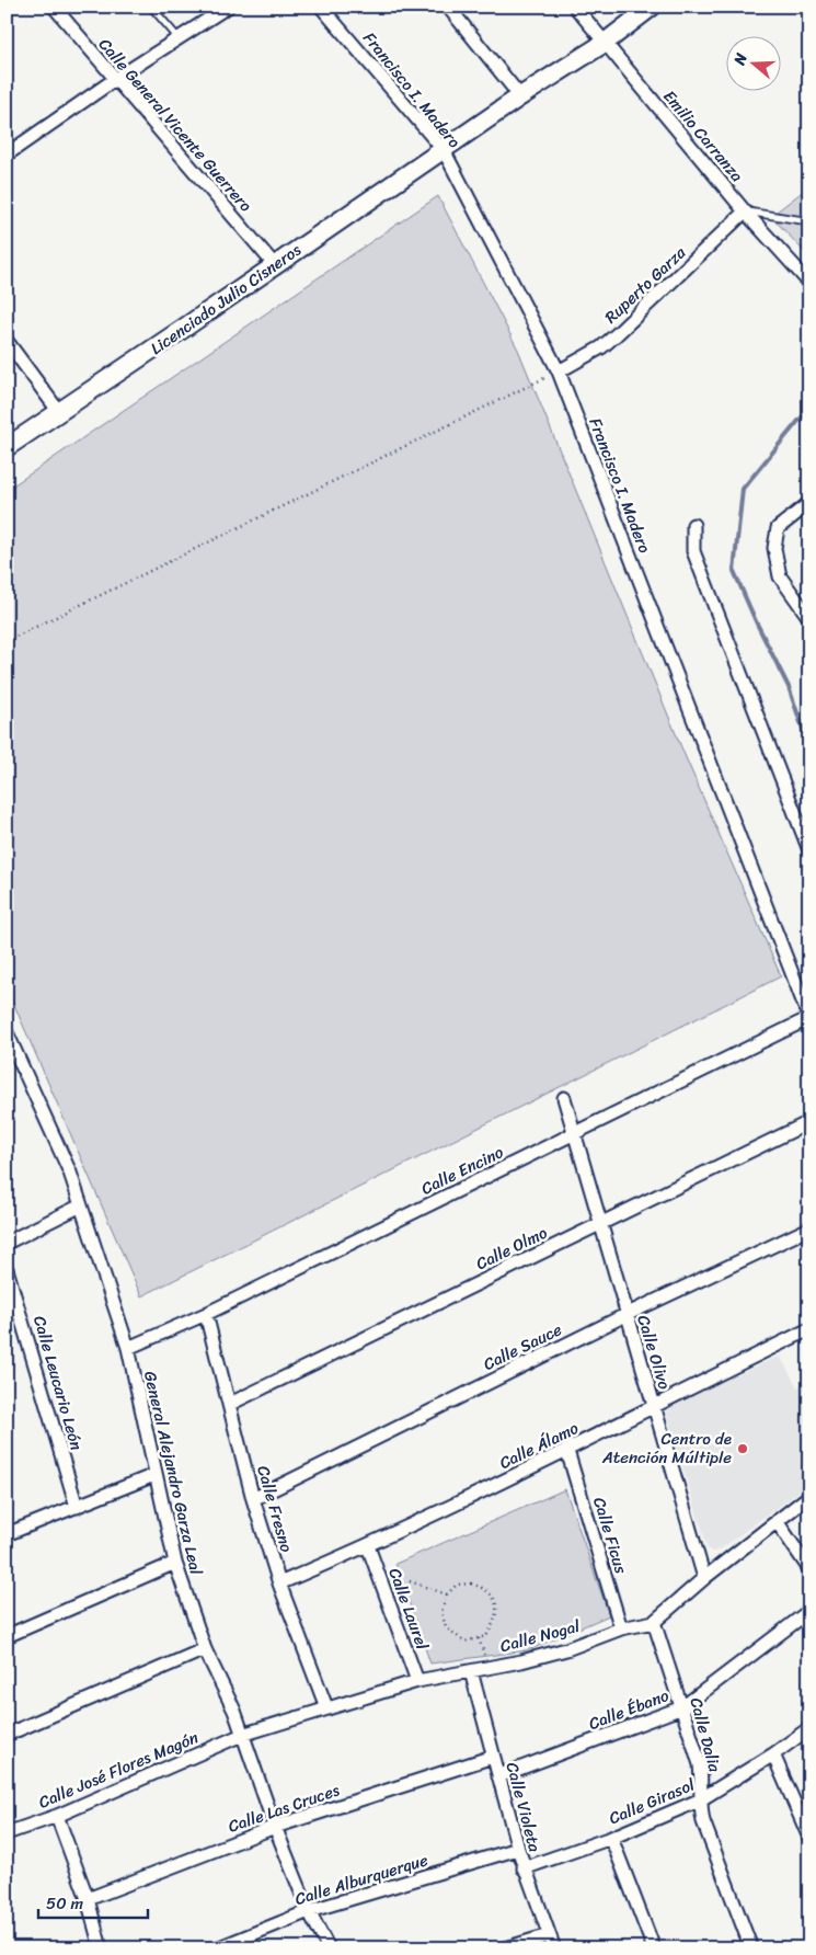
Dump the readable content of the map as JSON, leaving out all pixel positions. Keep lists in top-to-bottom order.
{
  "streets": {
    "street": [
      "Francisco I. Madero",
      "Calle General Vicente Guerrero",
      "Emilio Carranza",
      "Ruperto Garza",
      "Licenciado Julio Cisneros",
      "Calle Encino",
      "Calle Olmo",
      "Calle Sauce",
      "Calle Olivo",
      "Calle Leucario León",
      "Calle Álamo",
      "General Alejandro Garza Leal",
      "Calle Fresno",
      "Calle Ficus",
      "Calle Laurel",
      "Calle Nogal",
      "Calle Ébano",
      "Calle Dalia",
      "Calle José Flores Magón",
      "Calle Girasol",
      "Calle Violeta",
      "Calle Las Cruces",
      "Calle Alburquerque"
    ]
  },
  "crossings": [
    ["Francisco I. Madero", "Ruperto Garza"],
    ["Francisco I. Madero", "Licenciado Julio Cisneros"],
    ["Francisco I. Madero", "Calle Encino"],
    ["Calle General Vicente Guerrero", "Licenciado Julio Cisneros"],
    ["Emilio Carranza", "Ruperto Garza"],
    ["Emilio Carranza", "Licenciado Julio Cisneros"],
    ["Calle Encino", "Calle Olivo"],
    ["Calle Encino", "General Alejandro Garza Leal"],
    ["Calle Encino", "Calle Fresno"],
    ["Calle Olmo", "Calle Olivo"],
    ["Calle Olmo", "Calle Fresno"],
    ["Calle Sauce", "Calle Olivo"],
    ["Calle Sauce", "Calle Fresno"],
    ["Calle Olivo", "Calle Álamo"],
    ["Calle Olivo", "Calle Nogal"],
    ["Calle Álamo", "Calle Fresno"],
    ["Calle Álamo", "Calle Ficus"],
    ["Calle Álamo", "Calle Laurel"],
    ["General Alejandro Garza Leal", "Calle Nogal"],
    ["General Alejandro Garza Leal", "Calle José Flores Magón"],
    ["General Alejandro Garza Leal", "Calle Las Cruces"],
    ["General Alejandro Garza Leal", "Calle Alburquerque"],
    ["Calle Fresno", "Calle Nogal"],
    ["Calle Ficus", "Calle Nogal"],
    ["Calle Laurel", "Calle Nogal"],
    ["Calle Nogal", "Calle Dalia"],
    ["Calle Nogal", "Calle José Flores Magón"],
    ["Calle Nogal", "Calle Violeta"],
    ["Calle Ébano", "Calle Dalia"],
    ["Calle Ébano", "Calle Violeta"],
    ["Calle Dalia", "Calle Girasol"],
    ["Calle Girasol", "Calle Violeta"],
    ["Calle Violeta", "Calle Las Cruces"],
    ["Calle Violeta", "Calle Alburquerque"]
  ],
  "places": ["Centro de Atención Múltiple"],
  "scale_bar": "50 m",
  "north": "left"
}
